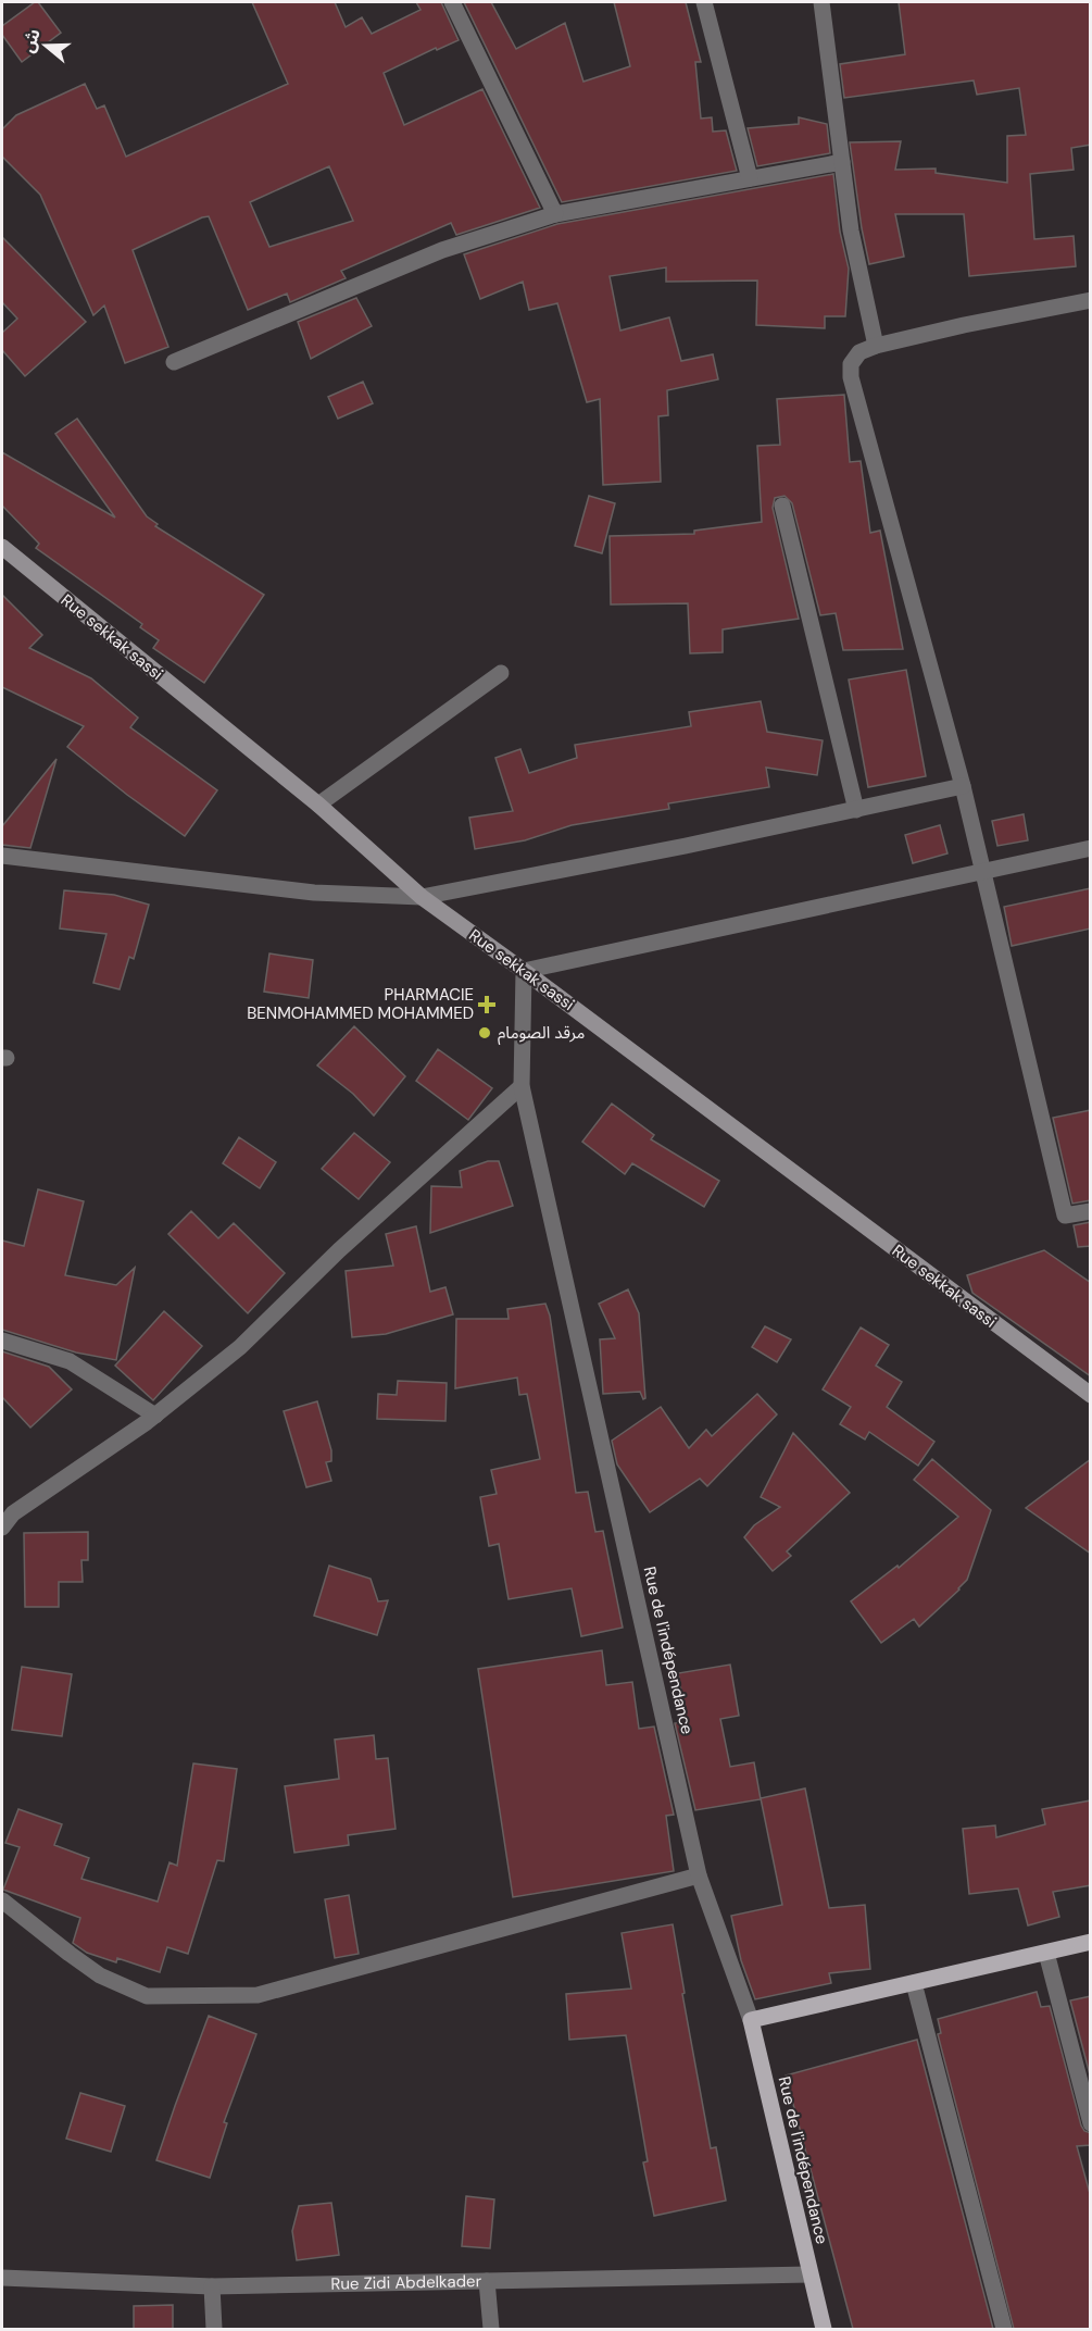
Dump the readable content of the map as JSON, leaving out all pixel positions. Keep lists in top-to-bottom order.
{
  "streets": {
    "main road": ["Rue de l'indépendance"],
    "street": ["Rue sekkak sassi", "Rue Zidi Abdelkader"]
  },
  "crossings": [
    ["Rue sekkak sassi", "Rue de l'indépendance"],
    ["Rue de l'indépendance", "Rue Zidi Abdelkader"]
  ],
  "places": {
    "health": ["PHARMACIE BENMOHAMMED MOHAMMED"],
    "other": ["مرقد الصومام"]
  },
  "north": "left"
}
